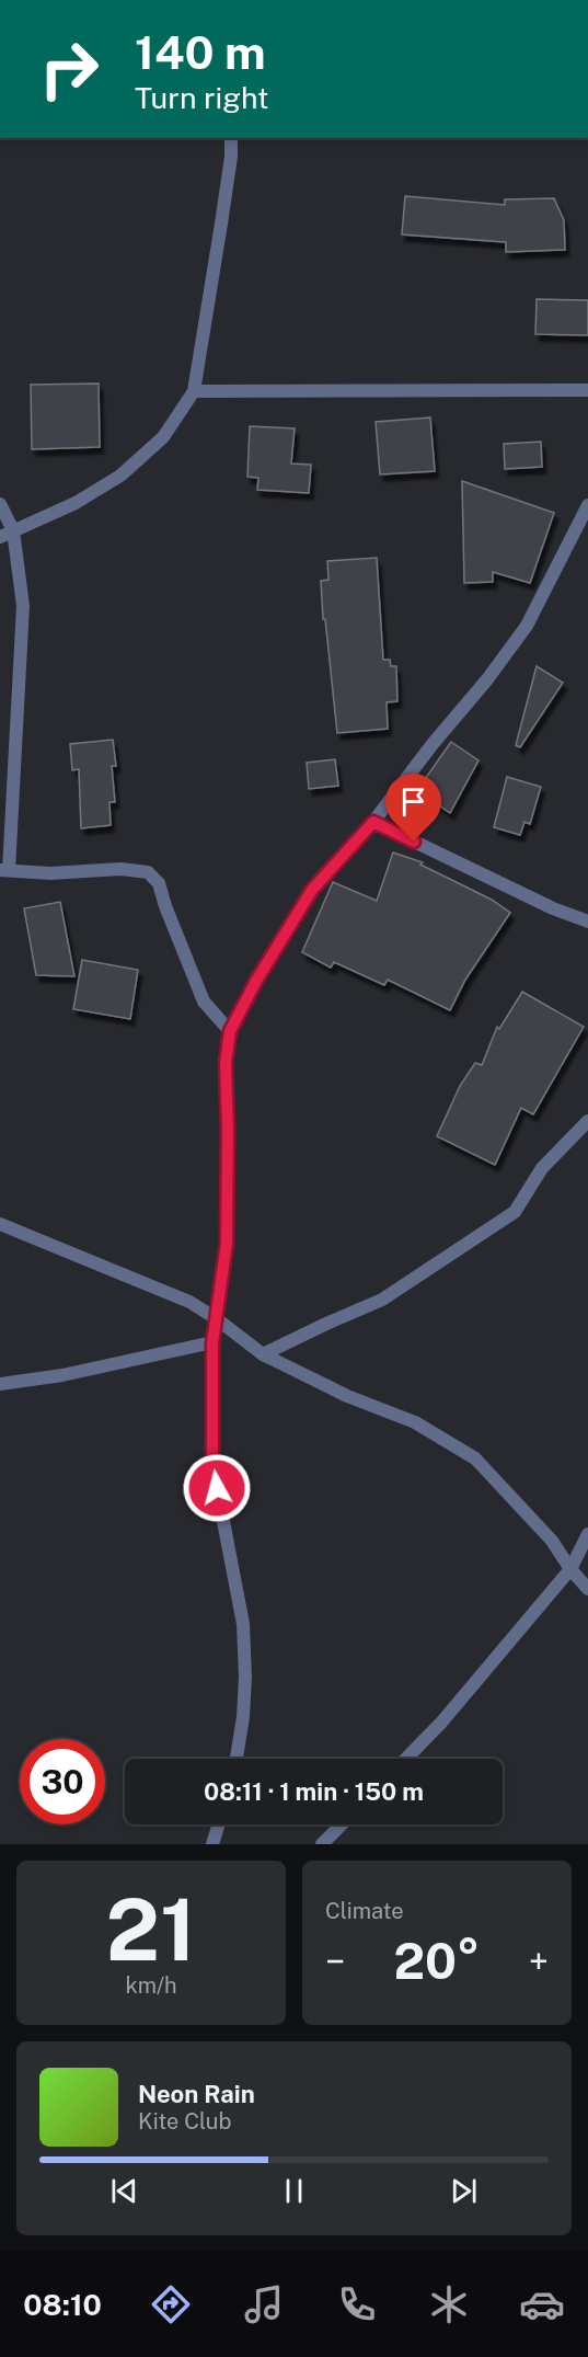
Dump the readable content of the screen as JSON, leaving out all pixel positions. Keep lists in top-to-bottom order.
{
  "page": {
    "turn": ["140 m", "Turn right"],
    "limit": "30",
    "trip": "08:11 · 1 min · 150 m",
    "tile": [
      ["21", "km/h"],
      "Climate"
    ],
    "heat": ["−", "20°", "+"],
    "song": ["Neon Rain", "Kite Club"],
    "tabs": "08:10"
  }
}
